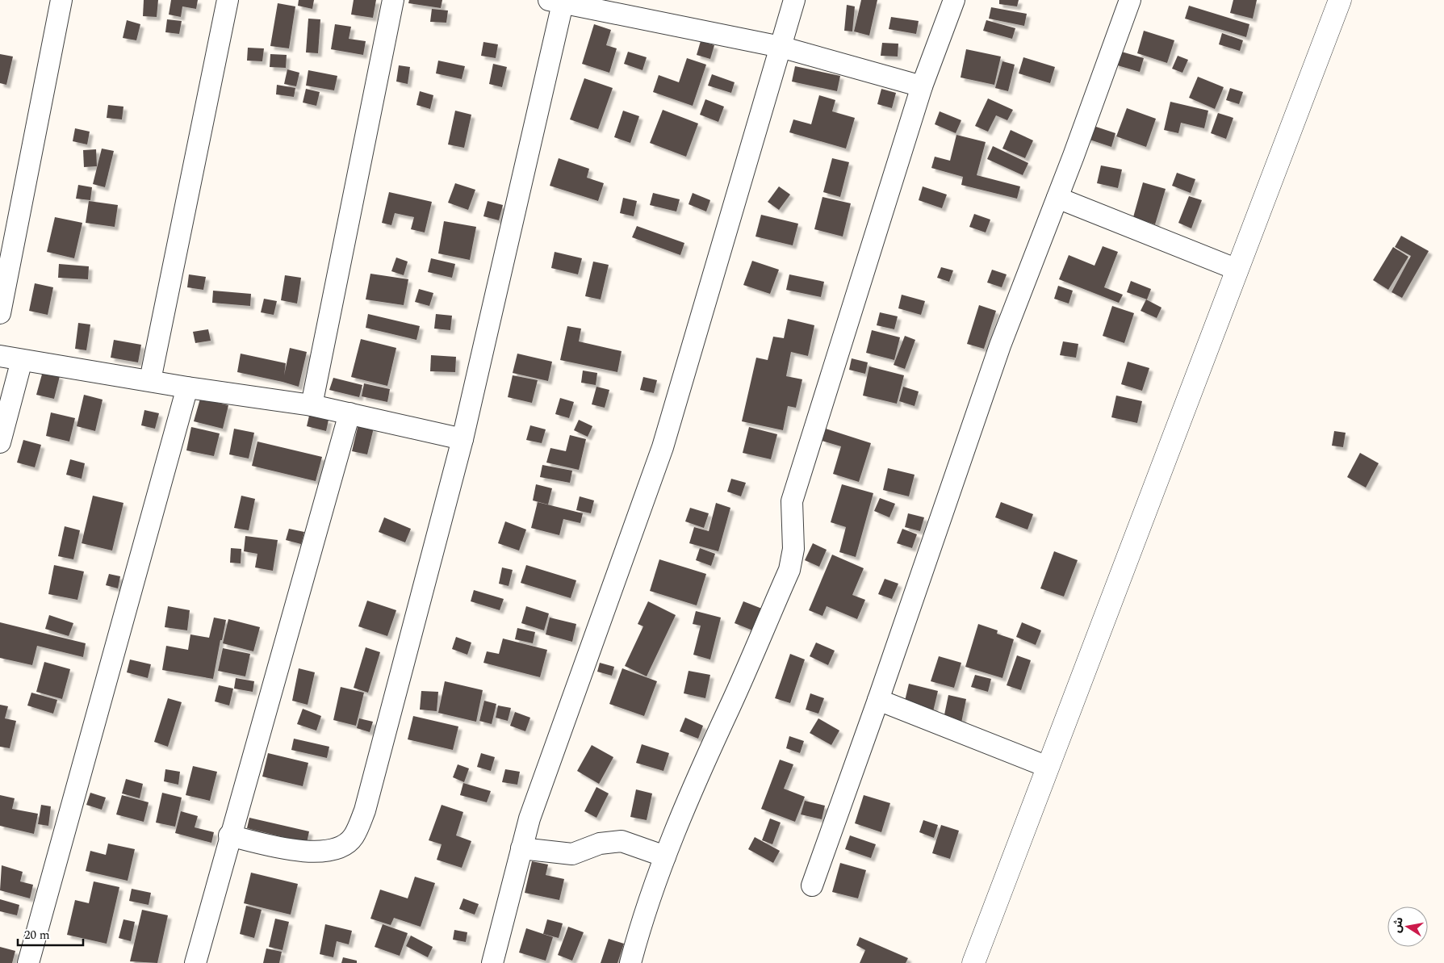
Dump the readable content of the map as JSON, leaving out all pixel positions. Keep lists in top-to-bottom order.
{
  "scale_bar": "20 m",
  "north": "left"
}
